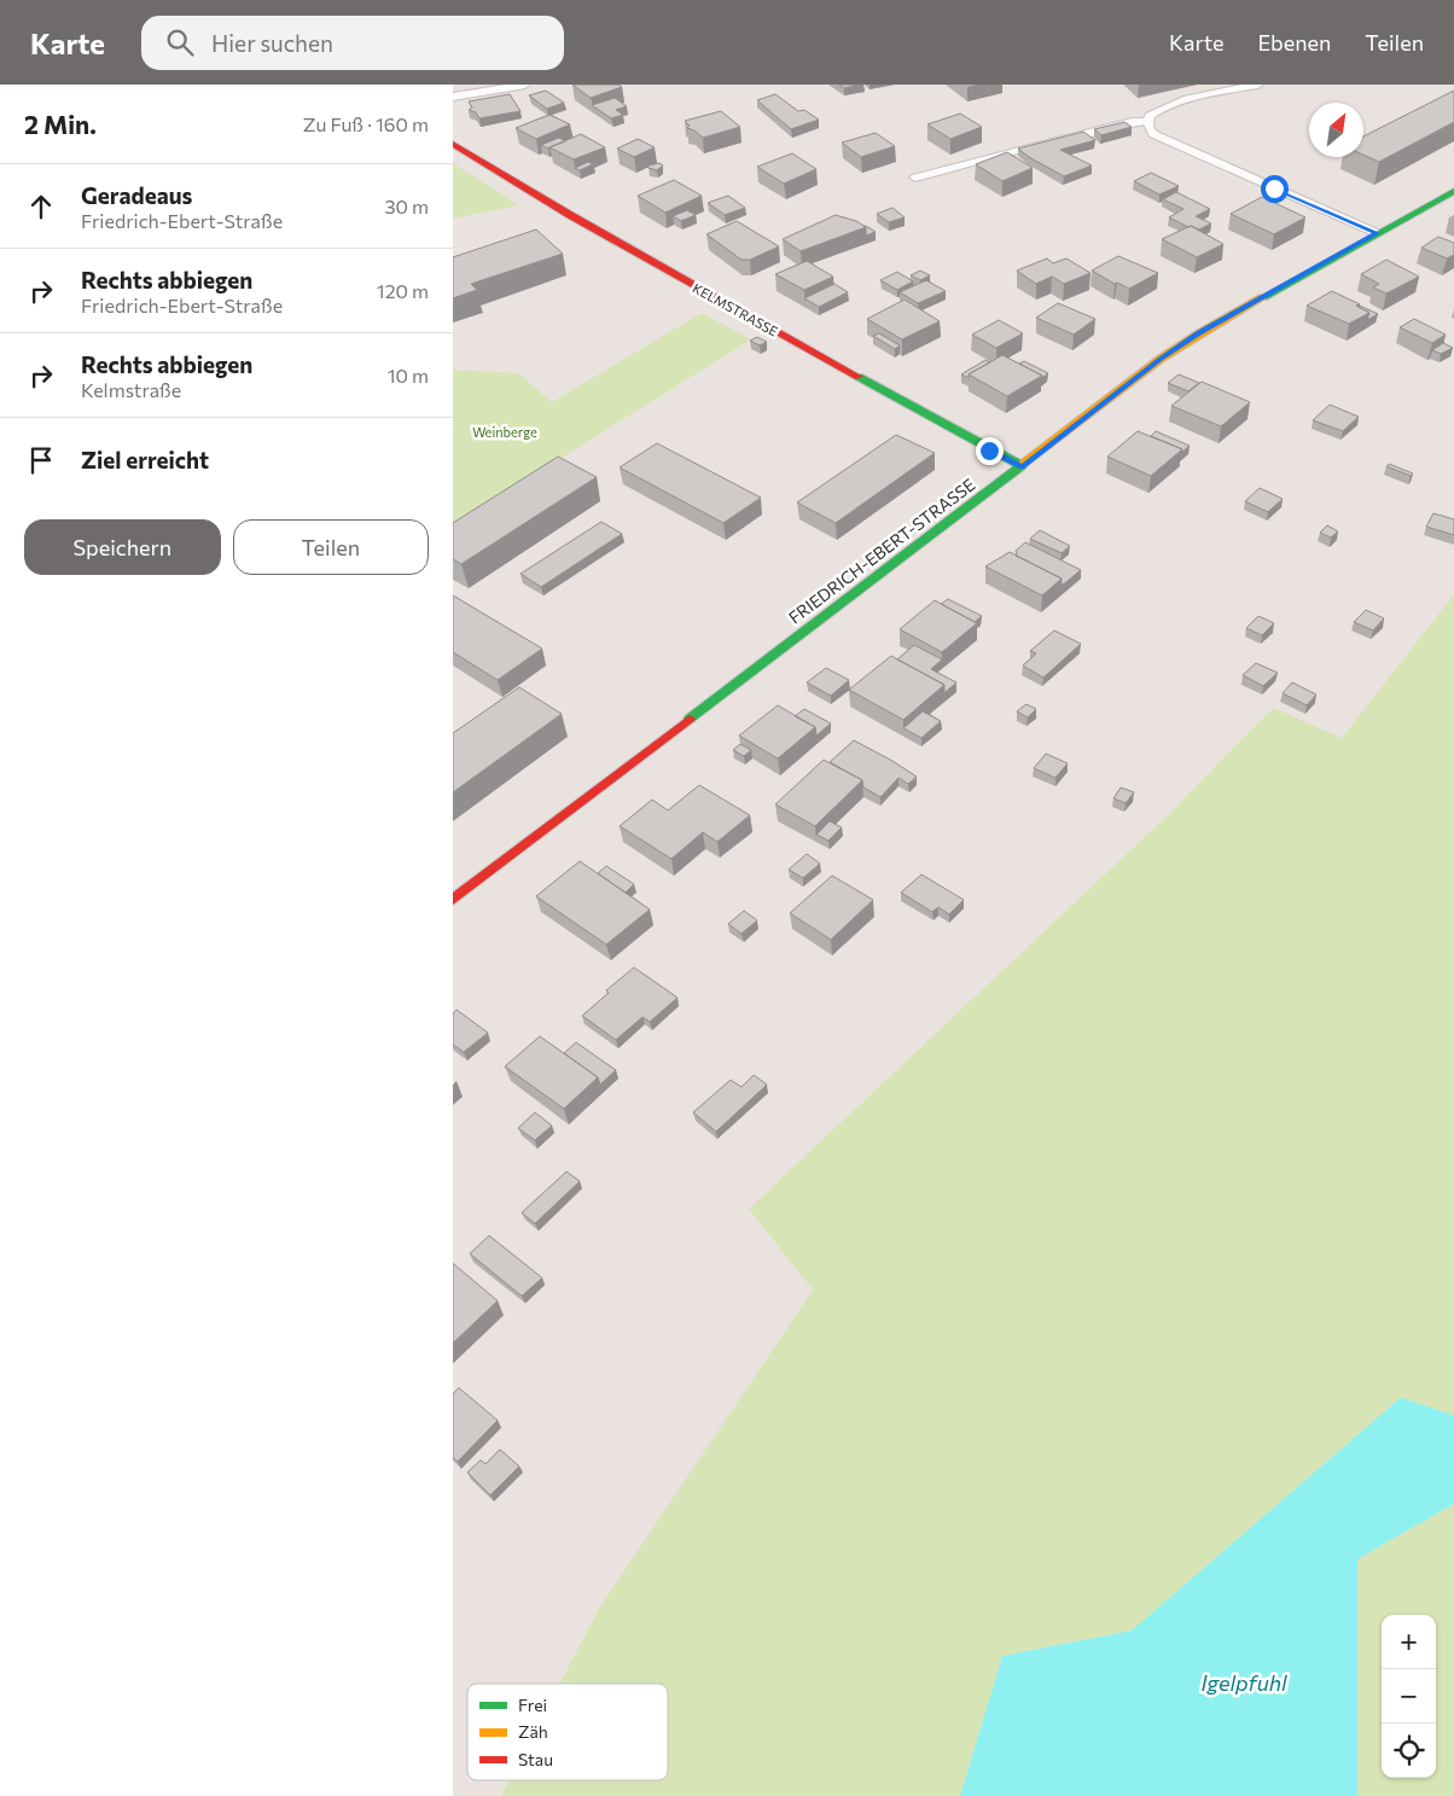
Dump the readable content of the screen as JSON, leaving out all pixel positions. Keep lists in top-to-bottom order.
{
  "streets": {
    "street": ["KELMSTRASSE", "FRIEDRICH-EBERT-STRASSE"]
  },
  "crossings": [
    ["KELMSTRASSE", "FRIEDRICH-EBERT-STRASSE"]
  ],
  "water": ["Igelpfuhl"],
  "parks": ["Weinberge"],
  "legend": ["Frei", "Zäh", "Stau"],
  "north": "top right",
  "page": {
    "header": "Karte",
    "search": "Hier suchen",
    "nav": ["Karte", "Ebenen", "Teilen"],
    "heading": ["2 Min.", "Zu Fuß · 160 m"],
    "list": [
      ["Geradeaus", "Friedrich-Ebert-Straße", "30 m"],
      ["Rechts abbiegen", "Friedrich-Ebert-Straße", "120 m"],
      ["Rechts abbiegen", "Kelmstraße", "10 m"],
      "Ziel erreicht"
    ],
    "buttons": ["Speichern", "Teilen"],
    "map_buttons": ["+", "−"]
  }
}
